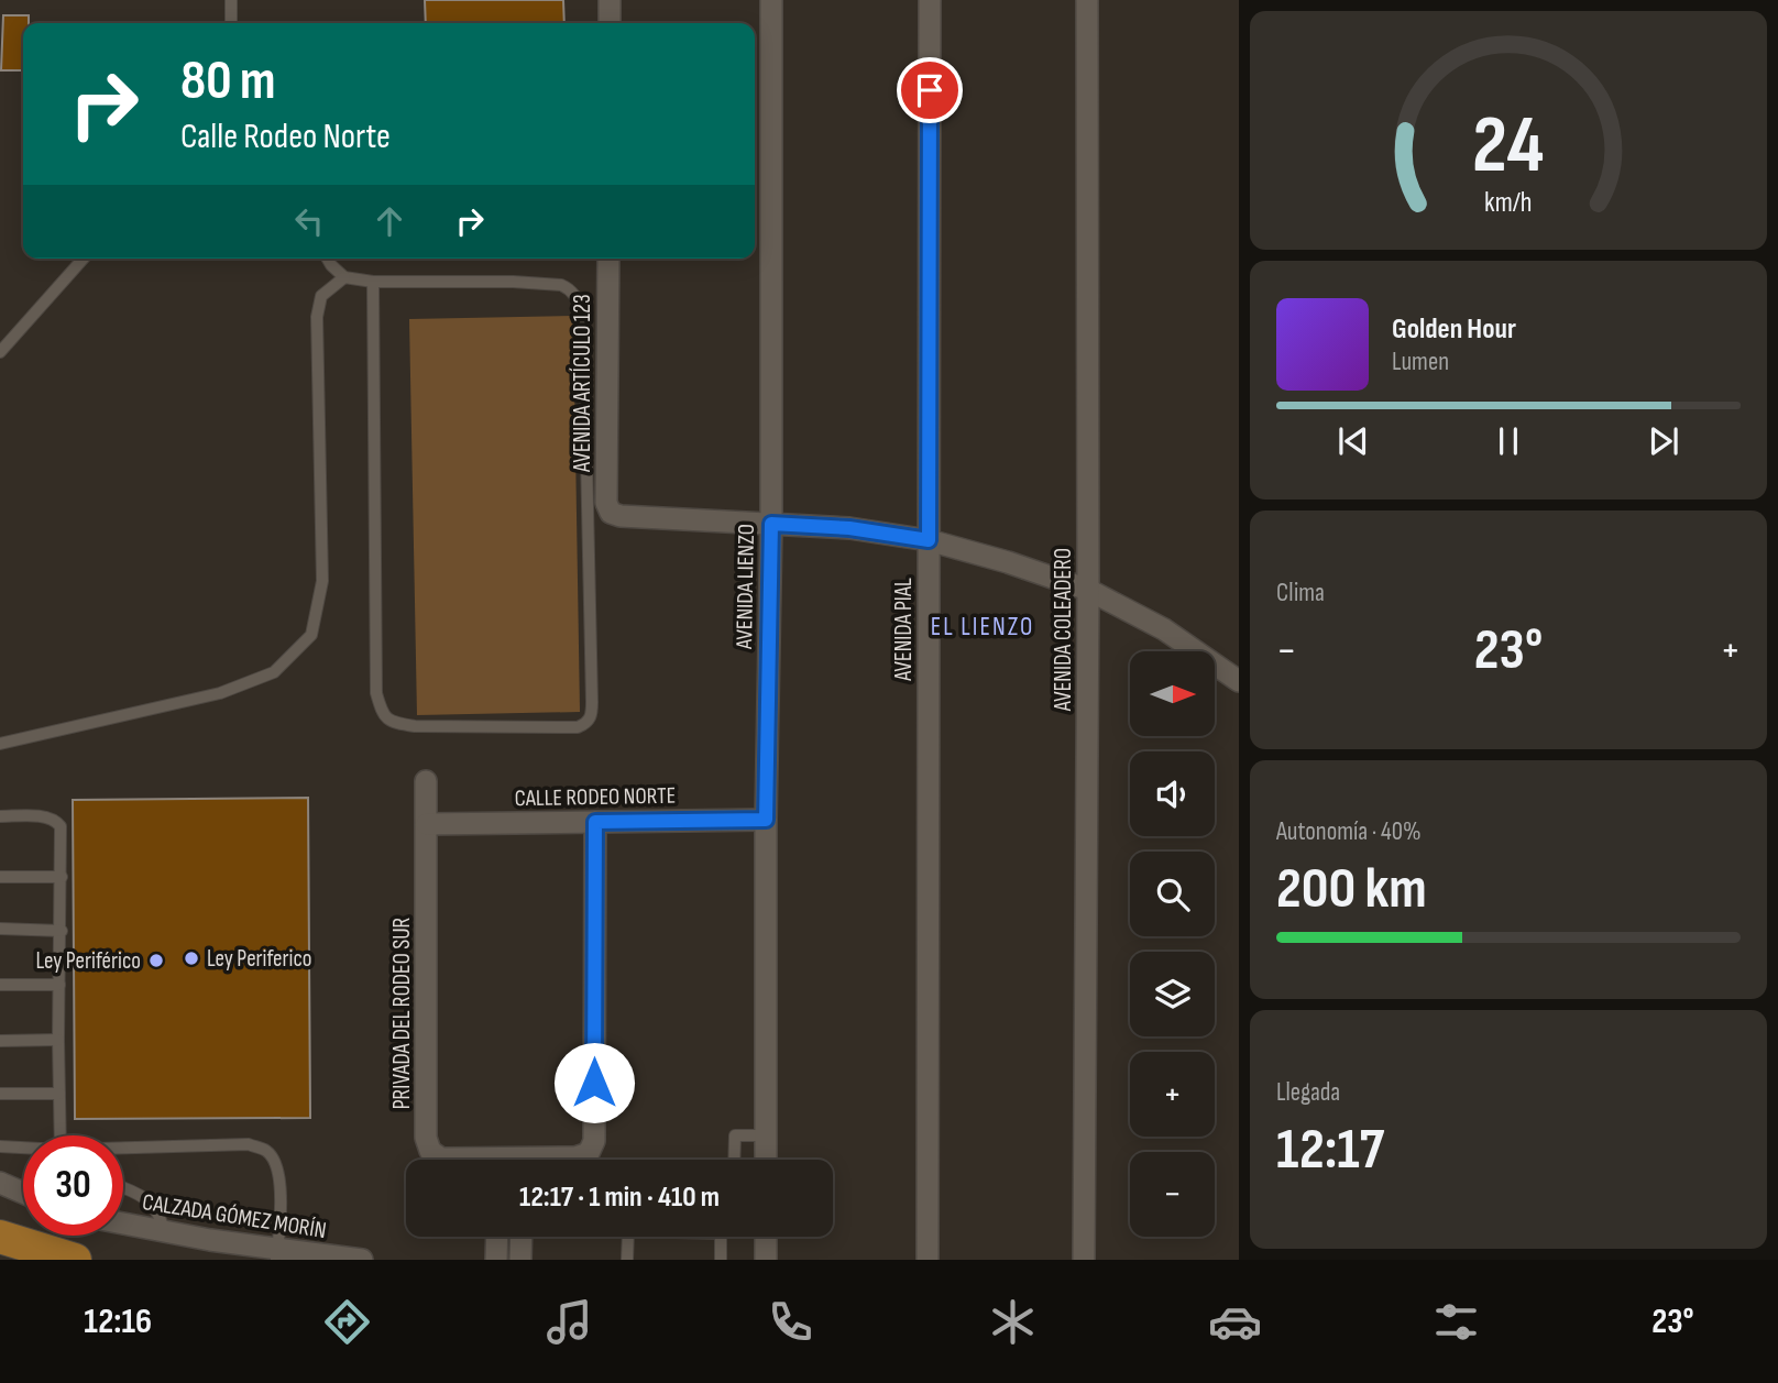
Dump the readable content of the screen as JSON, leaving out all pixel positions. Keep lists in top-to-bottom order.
{
  "streets": {
    "street": [
      "AVENIDA ARTÍCULO 123",
      "AVENIDA LIENZO",
      "AVENIDA PIAL",
      "AVENIDA COLEADERO",
      "CALLE RODEO NORTE",
      "PRIVADA DEL RODEO SUR",
      "CALZADA GÓMEZ MORÍN"
    ]
  },
  "crossings": [
    ["AVENIDA LIENZO", "CALLE RODEO NORTE"],
    ["CALLE RODEO NORTE", "PRIVADA DEL RODEO SUR"]
  ],
  "districts": ["EL LIENZO"],
  "places": ["Ley Periferico", "Ley Periférico"],
  "north": "right",
  "page": {
    "turn": ["80 m", "Calle Rodeo Norte"],
    "song": ["Golden Hour", "Lumen"],
    "tile": [
      "Clima",
      ["Autonomía · 40%", "200 km"],
      ["Llegada", "12:17"]
    ],
    "heat": ["−", "23°", "+"],
    "map_buttons": ["+", "−"],
    "limit": "30",
    "trip": "12:17 · 1 min · 410 m",
    "tabs": ["12:16", "23°"],
    "gauge": ["24", "km/h"]
  }
}
